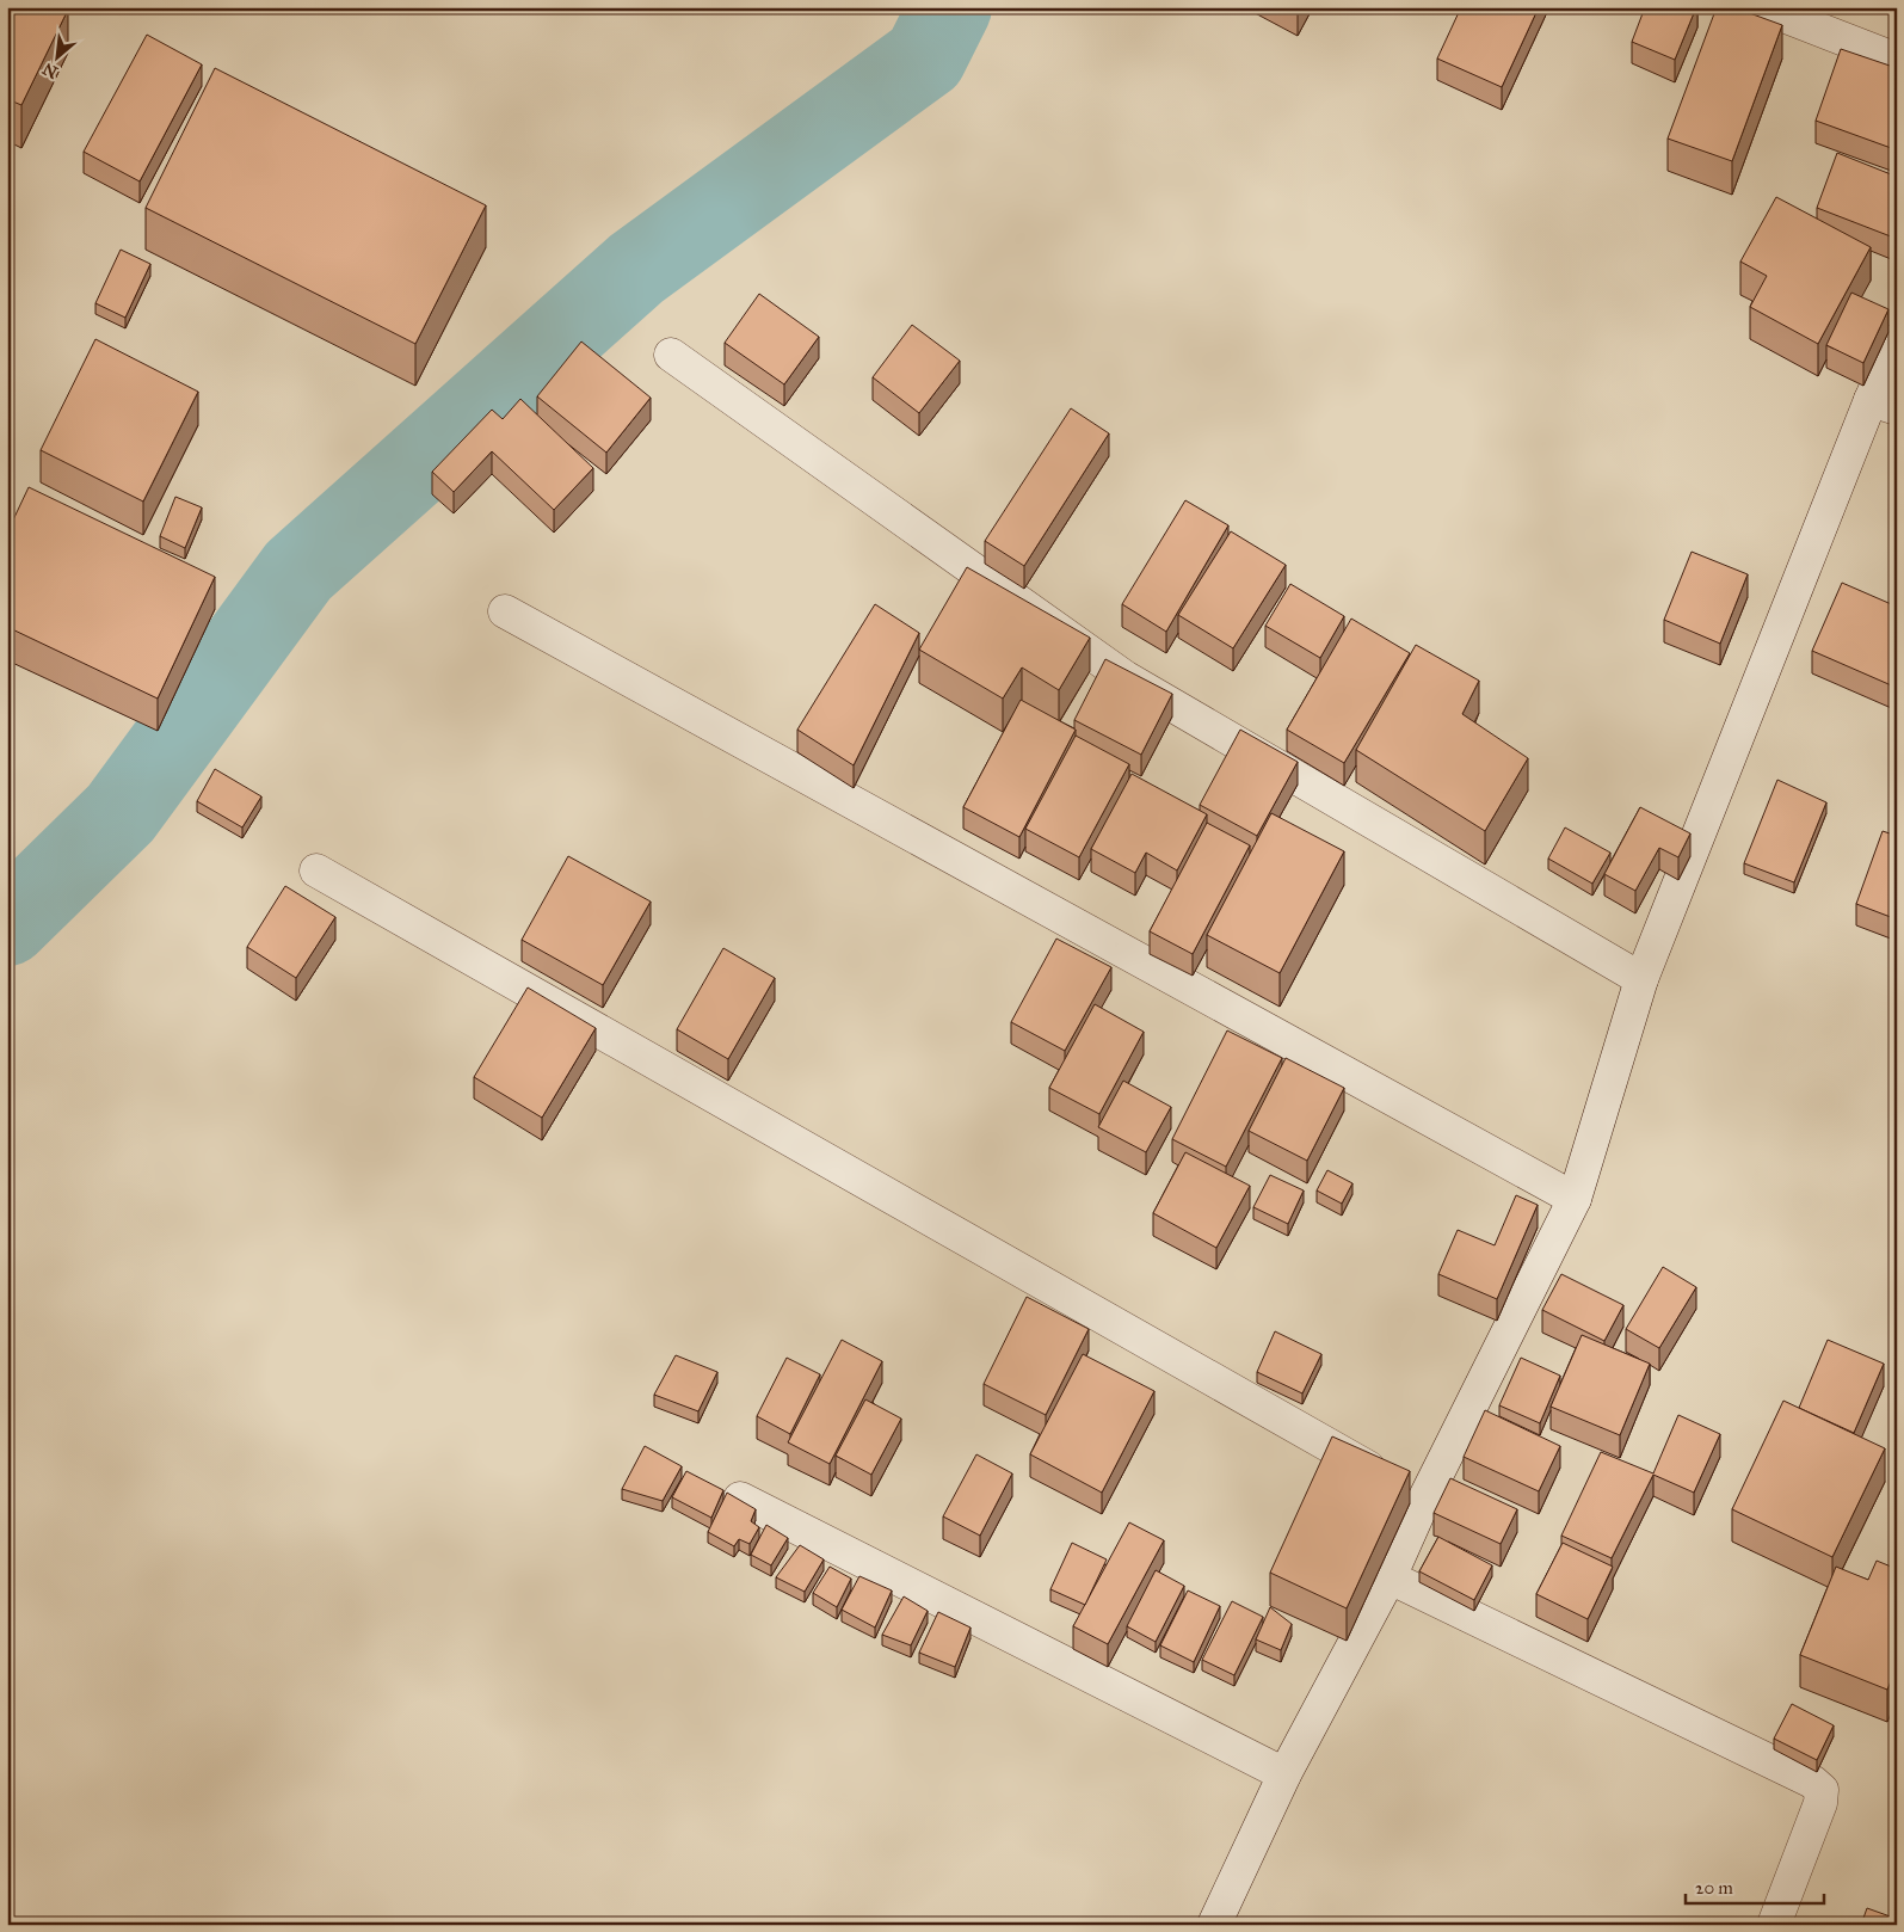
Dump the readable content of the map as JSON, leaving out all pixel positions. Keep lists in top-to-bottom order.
{
  "scale_bar": "20 m",
  "north": "bottom left"
}
